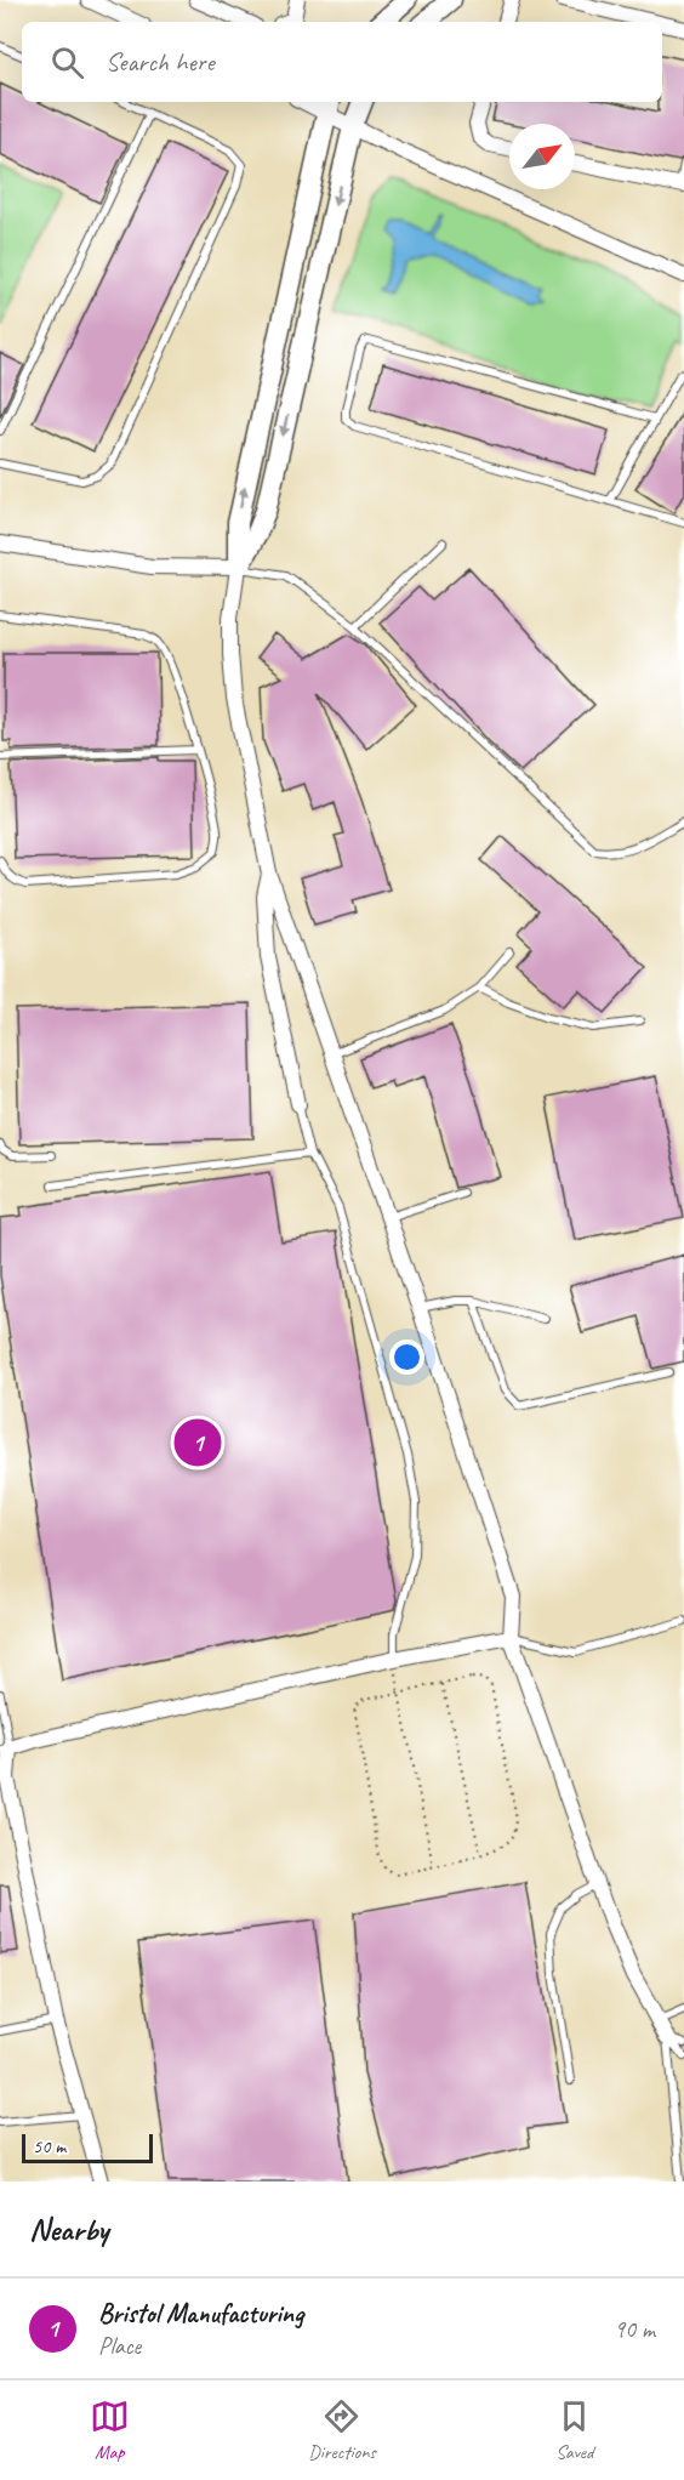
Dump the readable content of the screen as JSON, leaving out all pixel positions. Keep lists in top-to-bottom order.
{
  "scale_bar": "50 m",
  "north": "top right",
  "page": {
    "search": "Search here",
    "pins": "1",
    "scale": "50 m",
    "heading": "Nearby",
    "list": [
      {
        "mark": "1",
        "name": "Bristol Manufacturing",
        "note": "Place",
        "value": "90 m"
      }
    ],
    "nav": ["Map", "Directions", "Saved"]
  }
}
